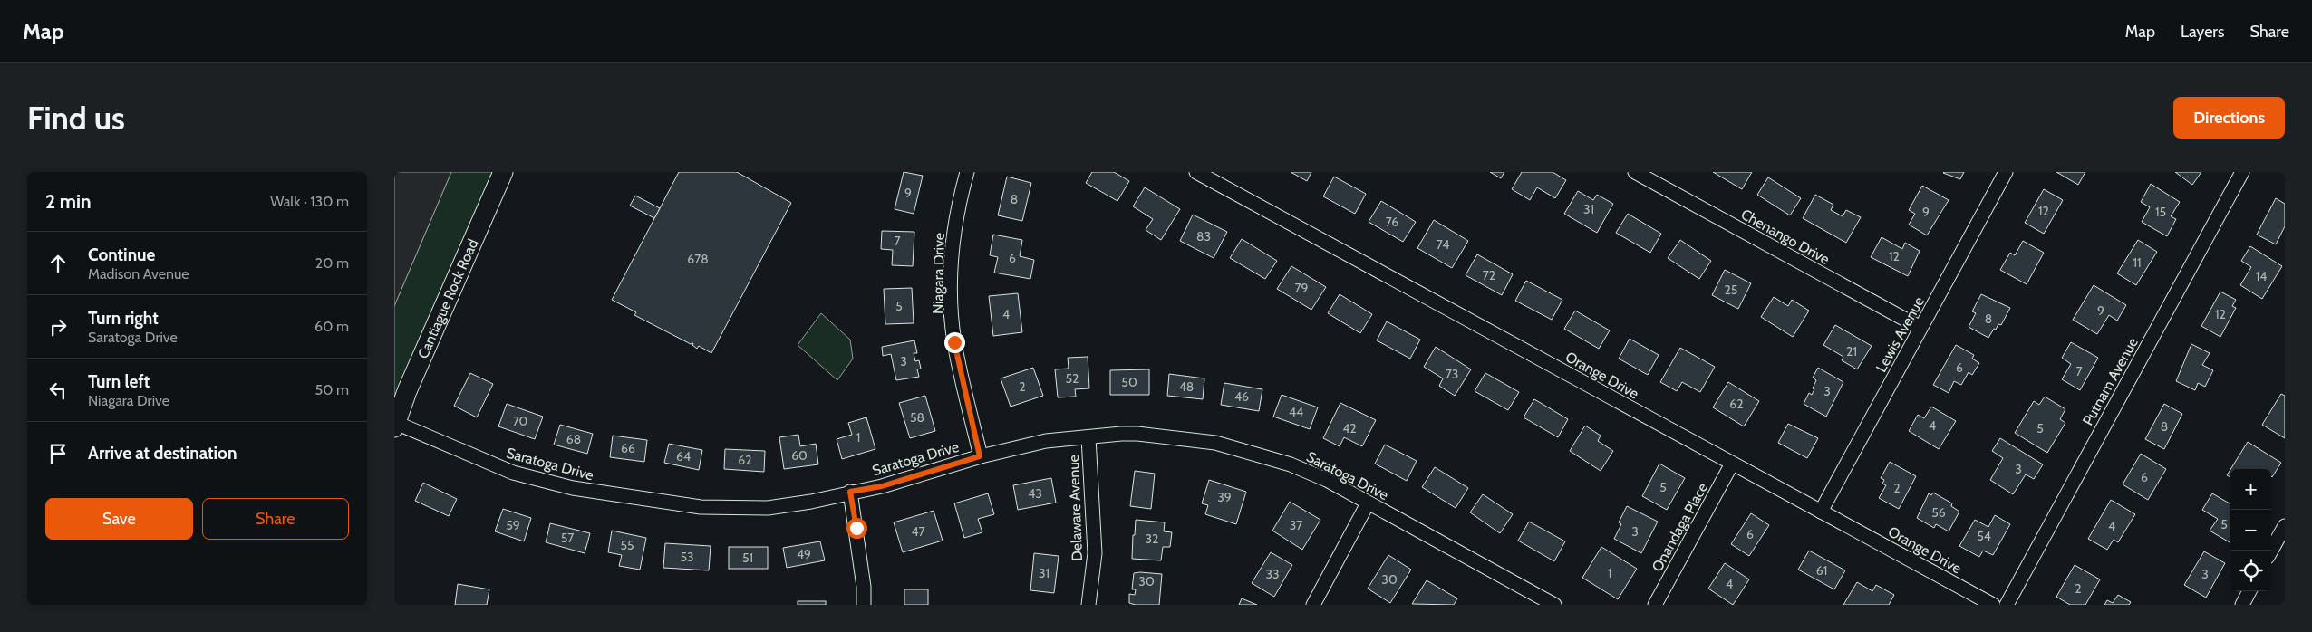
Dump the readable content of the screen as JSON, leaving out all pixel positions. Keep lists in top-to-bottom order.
{
  "streets": {
    "main road": ["Cantiague Rock Road"],
    "street": [
      "Chenango Drive",
      "Niagara Drive",
      "Lewis Avenue",
      "Orange Drive",
      "Putnam Avenue",
      "Saratoga Drive",
      "Delaware Avenue",
      "Onandaga Place"
    ]
  },
  "crossings": [
    ["Chenango Drive", "Lewis Avenue"],
    ["Niagara Drive", "Saratoga Drive"],
    ["Cantiague Rock Road", "Saratoga Drive"],
    ["Lewis Avenue", "Orange Drive"],
    ["Orange Drive", "Onandaga Place"],
    ["Saratoga Drive", "Delaware Avenue"]
  ],
  "house_numbers": [
    "9",
    "8",
    "31",
    "12",
    "9",
    "15",
    "76",
    "83",
    "7",
    "74",
    "12",
    "6",
    "678",
    "11",
    "72",
    "14",
    "79",
    "25",
    "5",
    "9",
    "4",
    "12",
    "8",
    "21",
    "3",
    "6",
    "7",
    "73",
    "52",
    "50",
    "2",
    "48",
    "3",
    "46",
    "62",
    "44",
    "58",
    "70",
    "4",
    "8",
    "42",
    "5",
    "1",
    "68",
    "66",
    "60",
    "64",
    "62",
    "3",
    "6",
    "5",
    "2",
    "43",
    "39",
    "56",
    "5",
    "59",
    "37",
    "4",
    "47",
    "3",
    "6",
    "54",
    "57",
    "32",
    "55",
    "49",
    "53",
    "51",
    "61",
    "31",
    "1",
    "33",
    "3",
    "30",
    "30",
    "4",
    "2"
  ],
  "page": {
    "header": "Map",
    "nav": ["Map", "Layers", "Share"],
    "buttons": [
      "Directions",
      ["Save", "Share"]
    ],
    "title": "Find us",
    "heading": ["2 min", "Walk · 130 m"],
    "list": [
      ["Continue", "Madison Avenue", "20 m"],
      ["Turn right", "Saratoga Drive", "60 m"],
      ["Turn left", "Niagara Drive", "50 m"],
      "Arrive at destination"
    ],
    "map_buttons": ["+", "−"]
  }
}
